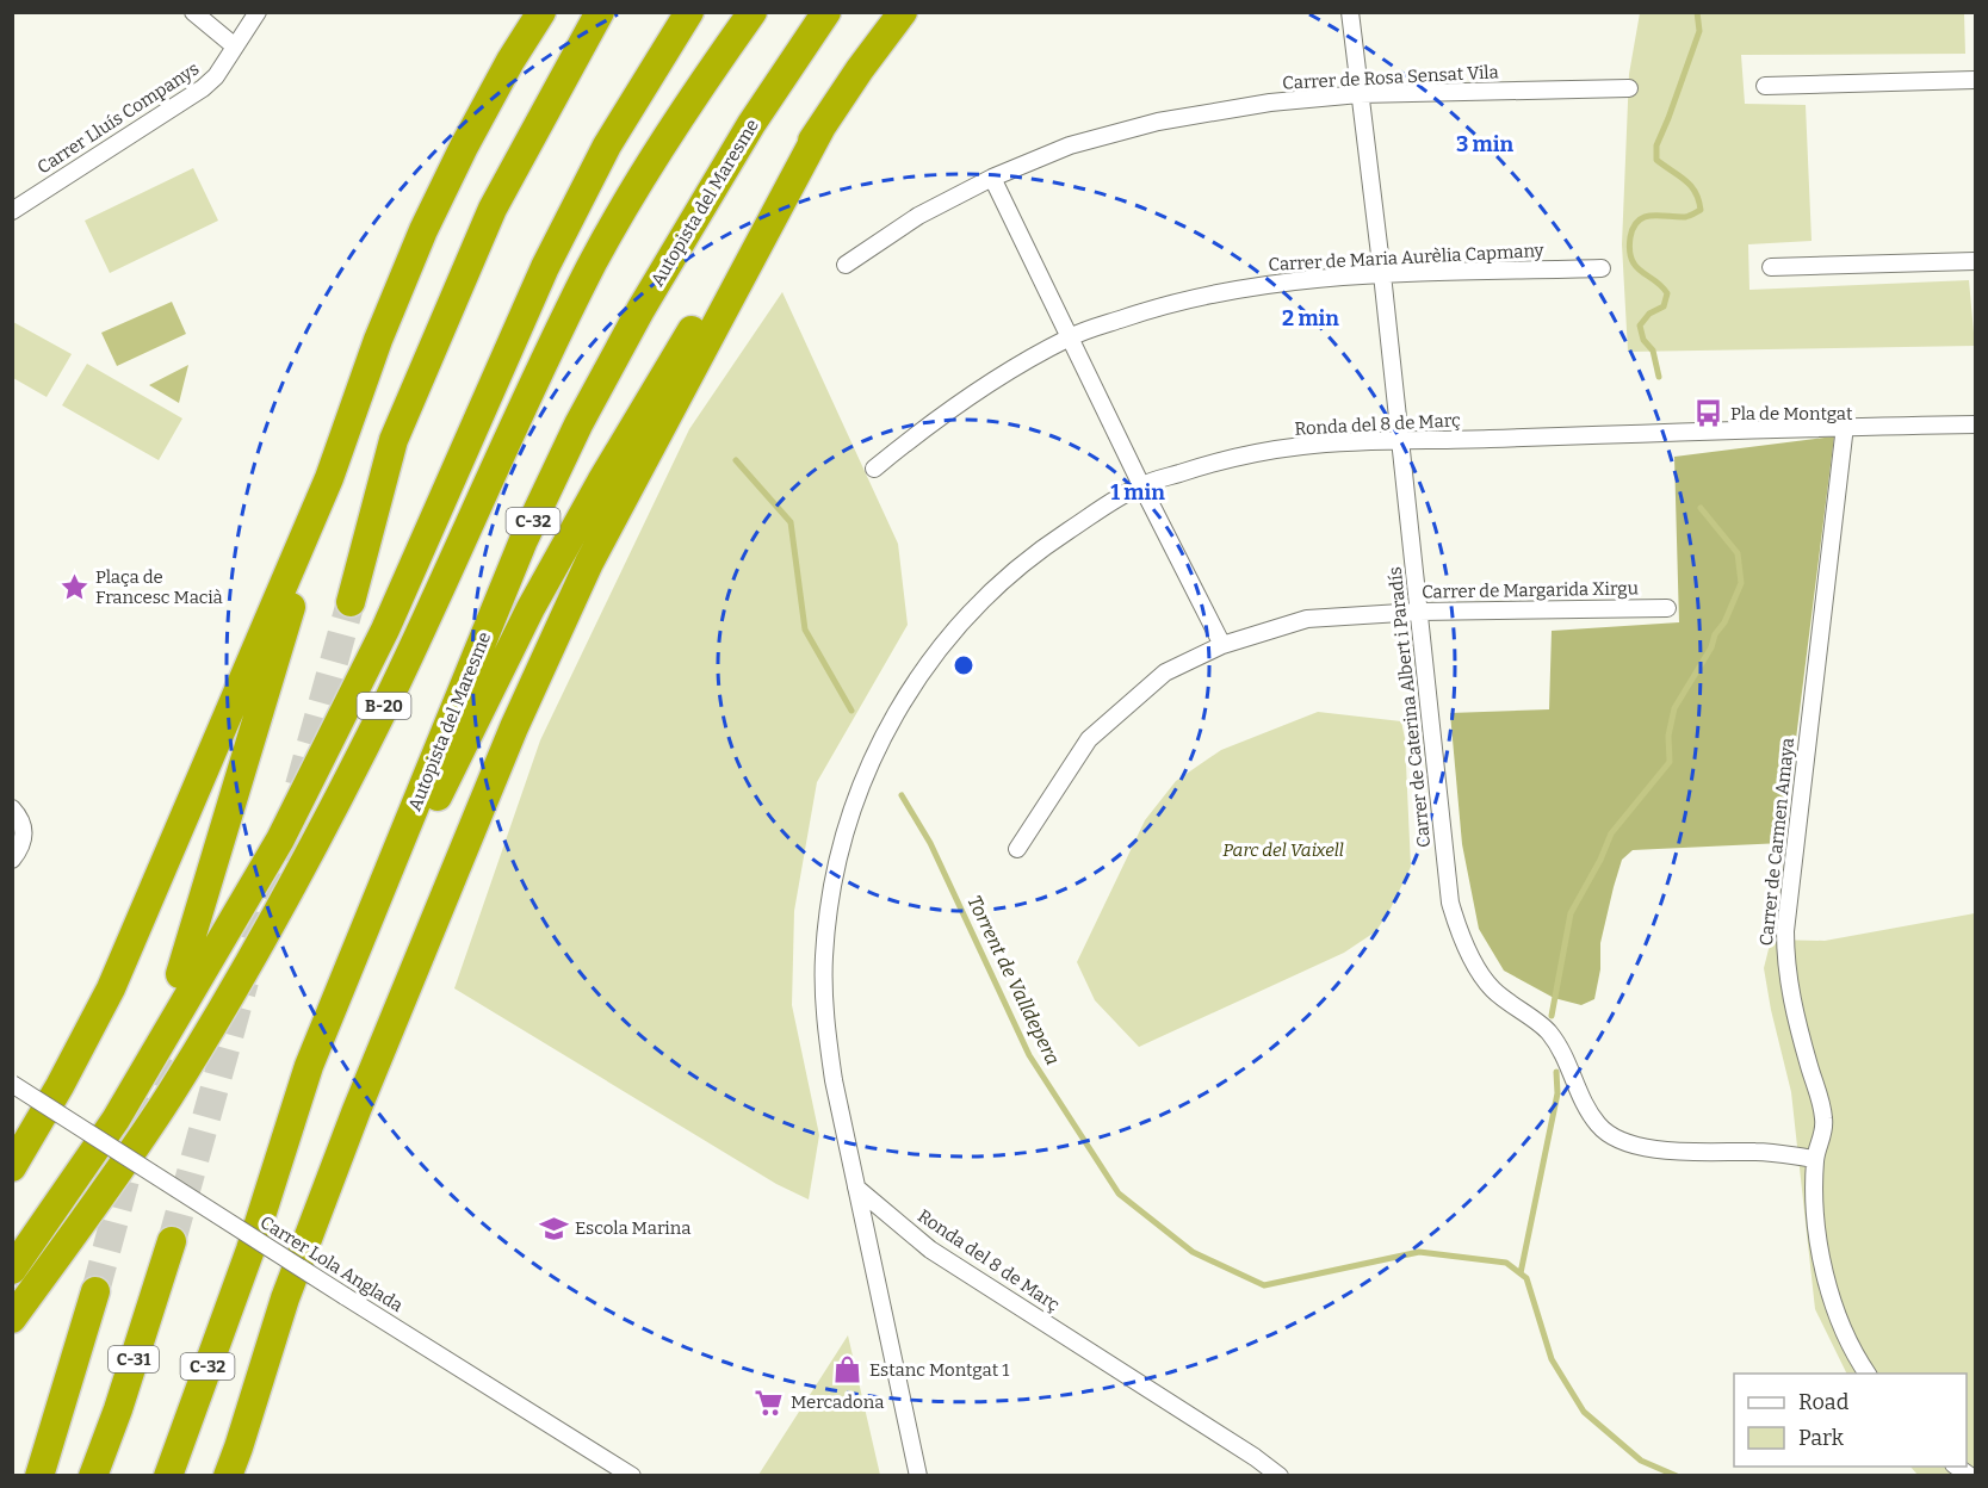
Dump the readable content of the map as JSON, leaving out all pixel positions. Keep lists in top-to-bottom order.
{
  "streets": {
    "highway": [
      "Autopista del Maresme",
      "C-32",
      "B-20",
      "C-31"
    ],
    "street": [
      "Carrer de Rosa Sensat Vila",
      "Carrer Lluís Companys",
      "Carrer de Maria Aurèlia Capmany",
      "Ronda del 8 de Març",
      "Carrer de Margarida Xirgu",
      "Carrer de Caterina Albert i Paradís",
      "Carrer de Carmen Amaya",
      "Carrer Lola Anglada"
    ]
  },
  "crossings": [
    ["Carrer de Rosa Sensat Vila", "Carrer de Caterina Albert i Paradís"],
    ["Carrer de Maria Aurèlia Capmany", "Carrer de Caterina Albert i Paradís"],
    ["Ronda del 8 de Març", "Carrer de Caterina Albert i Paradís"],
    ["Ronda del 8 de Març", "Carrer de Carmen Amaya"],
    ["Carrer de Margarida Xirgu", "Carrer de Caterina Albert i Paradís"],
    ["Carrer de Caterina Albert i Paradís", "Carrer de Carmen Amaya"]
  ],
  "water": ["Torrent de Valldepera"],
  "parks": ["Parc del Vaixell"],
  "places": {
    "bus stop": ["Pla de Montgat"],
    "place": ["Plaça de Francesc Macià"],
    "school or university": ["Escola Marina"],
    "shop": ["Estanc Montgat 1"],
    "supermarket": ["Mercadona"]
  },
  "legend": ["Road", "Park"],
  "rings": ["3 min", "2 min", "1 min"]
}
